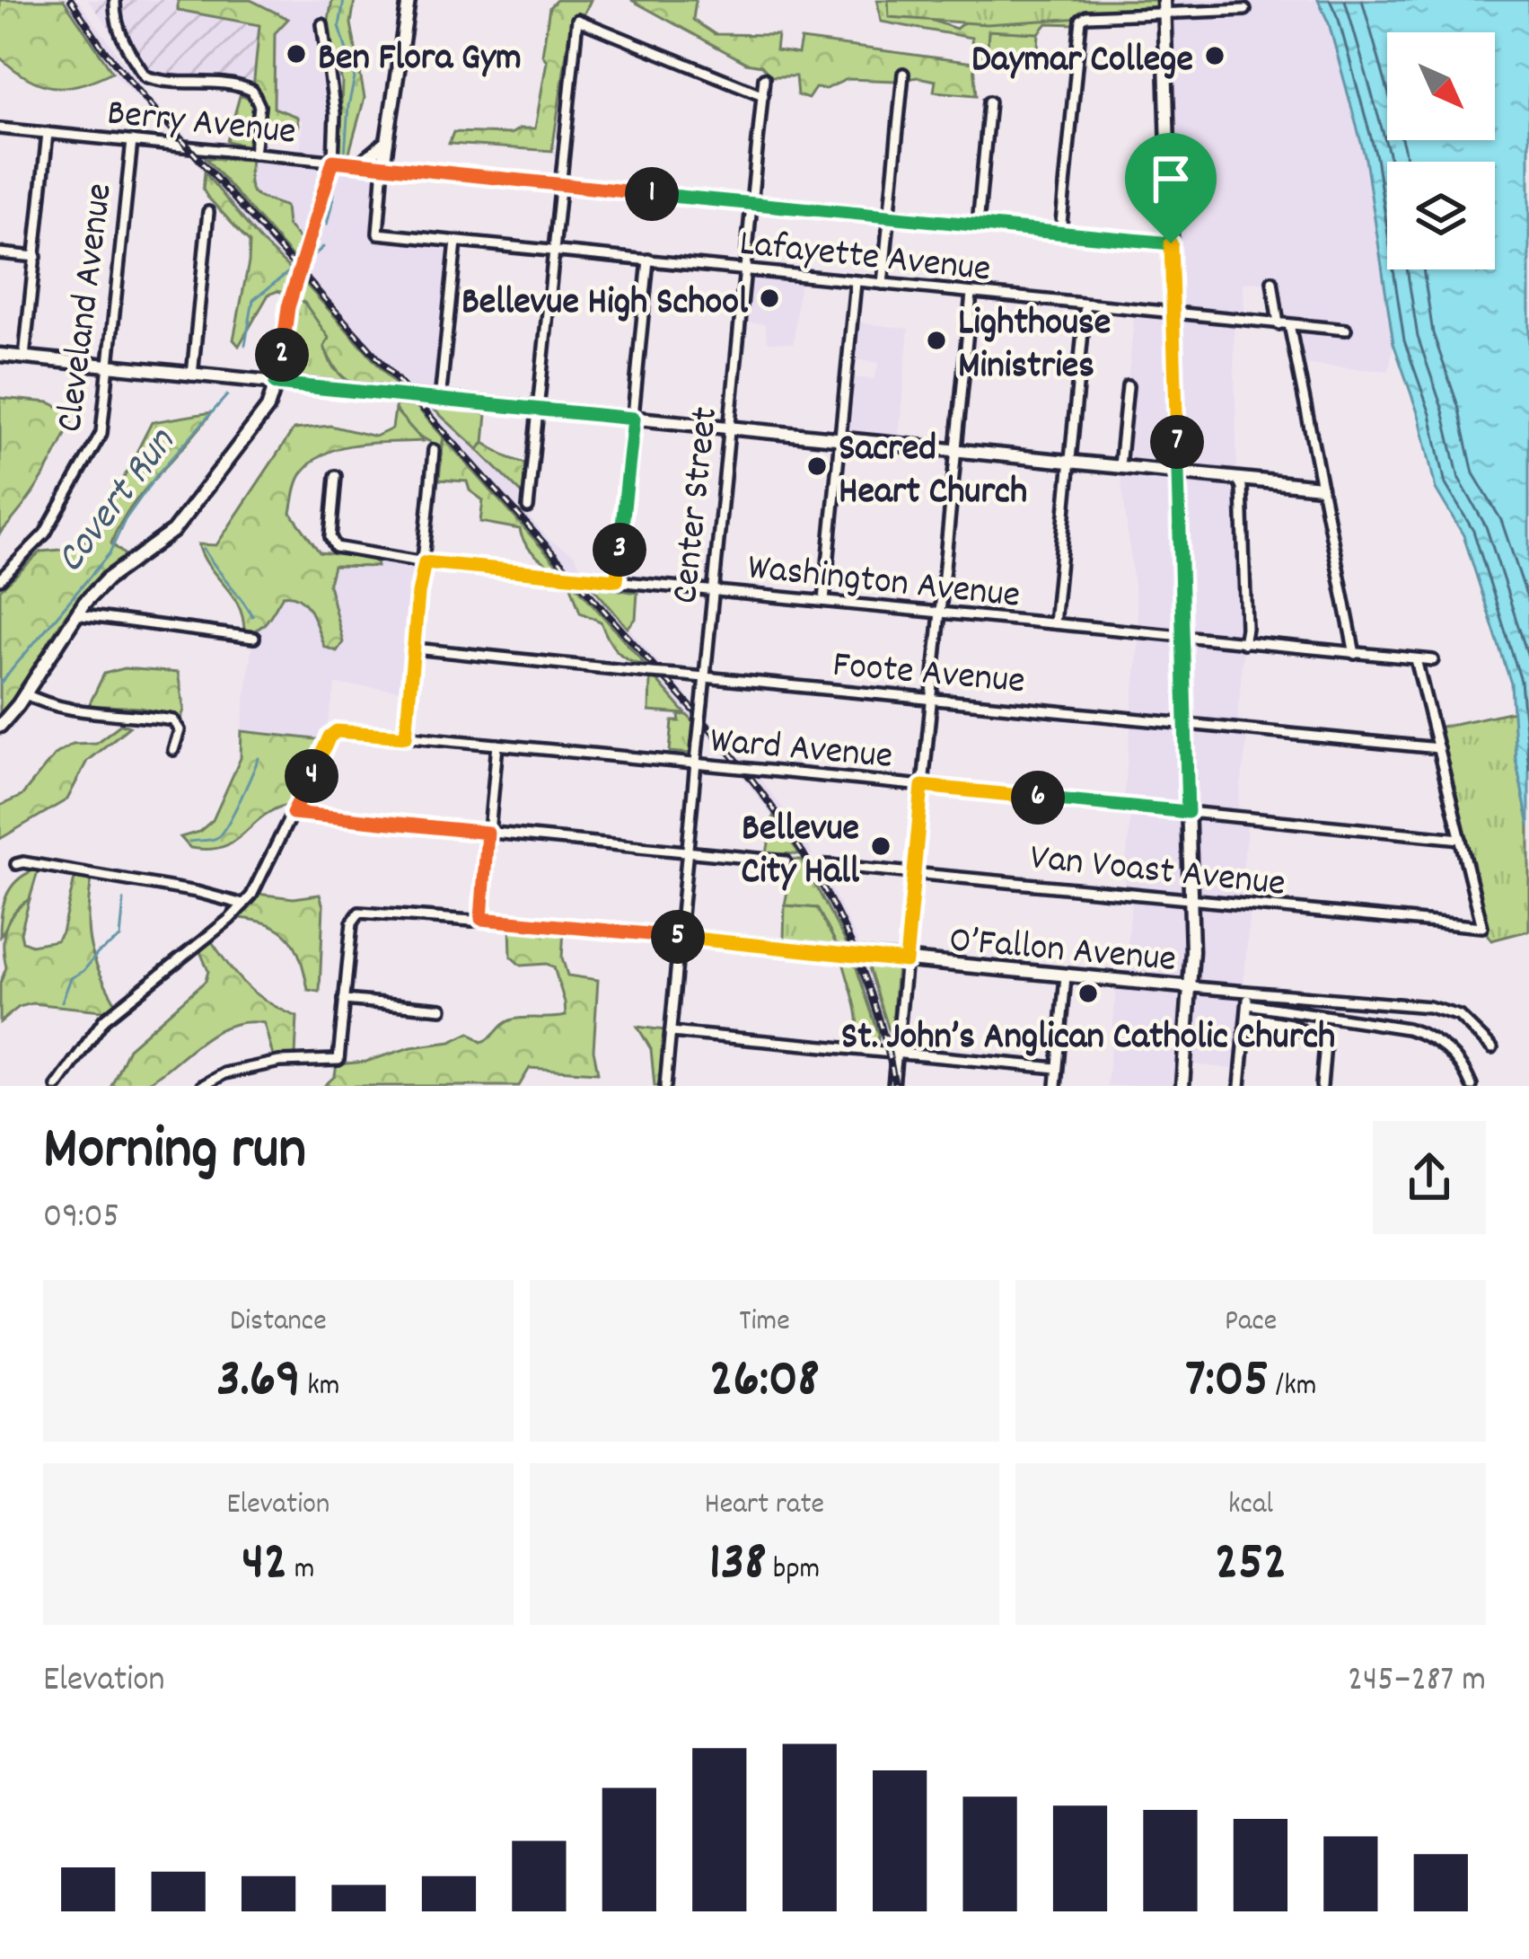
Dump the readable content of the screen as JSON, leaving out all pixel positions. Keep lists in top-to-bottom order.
{
  "streets": {
    "street": [
      "Berry Avenue",
      "Lafayette Avenue",
      "Cleveland Avenue",
      "Center Street",
      "Washington Avenue",
      "Foote Avenue",
      "Ward Avenue",
      "Van Voast Avenue",
      "O’Fallon Avenue"
    ]
  },
  "crossings": [
    ["Berry Avenue", "Lafayette Avenue"],
    ["Berry Avenue", "Cleveland Avenue"],
    ["Berry Avenue", "Center Street"],
    ["Lafayette Avenue", "Center Street"],
    ["Center Street", "Washington Avenue"],
    ["Center Street", "Foote Avenue"],
    ["Center Street", "Ward Avenue"],
    ["Center Street", "O’Fallon Avenue"],
    ["Ward Avenue", "Van Voast Avenue"]
  ],
  "water": ["Covert Run"],
  "places": [
    "Ben Flora Gym",
    "Daymar College",
    "Bellevue High School",
    "Lighthouse Ministries",
    "Sacred Heart Church",
    "Bellevue City Hall",
    "St. John’s Anglican Catholic Church"
  ],
  "north": "bottom right",
  "page": {
    "pins": [
      "1",
      "2",
      "7",
      "3",
      "4",
      "6",
      "5"
    ],
    "heading": ["Morning run", "09:05"],
    "stats": [
      ["Distance", "3.69 km"],
      ["Time", "26:08"],
      ["Pace", "7:05 /km"],
      ["Elevation", "42 m"],
      ["Heart rate", "138 bpm"],
      ["kcal", "252"]
    ],
    "chart": ["Elevation", "245–287 m"]
  }
}
